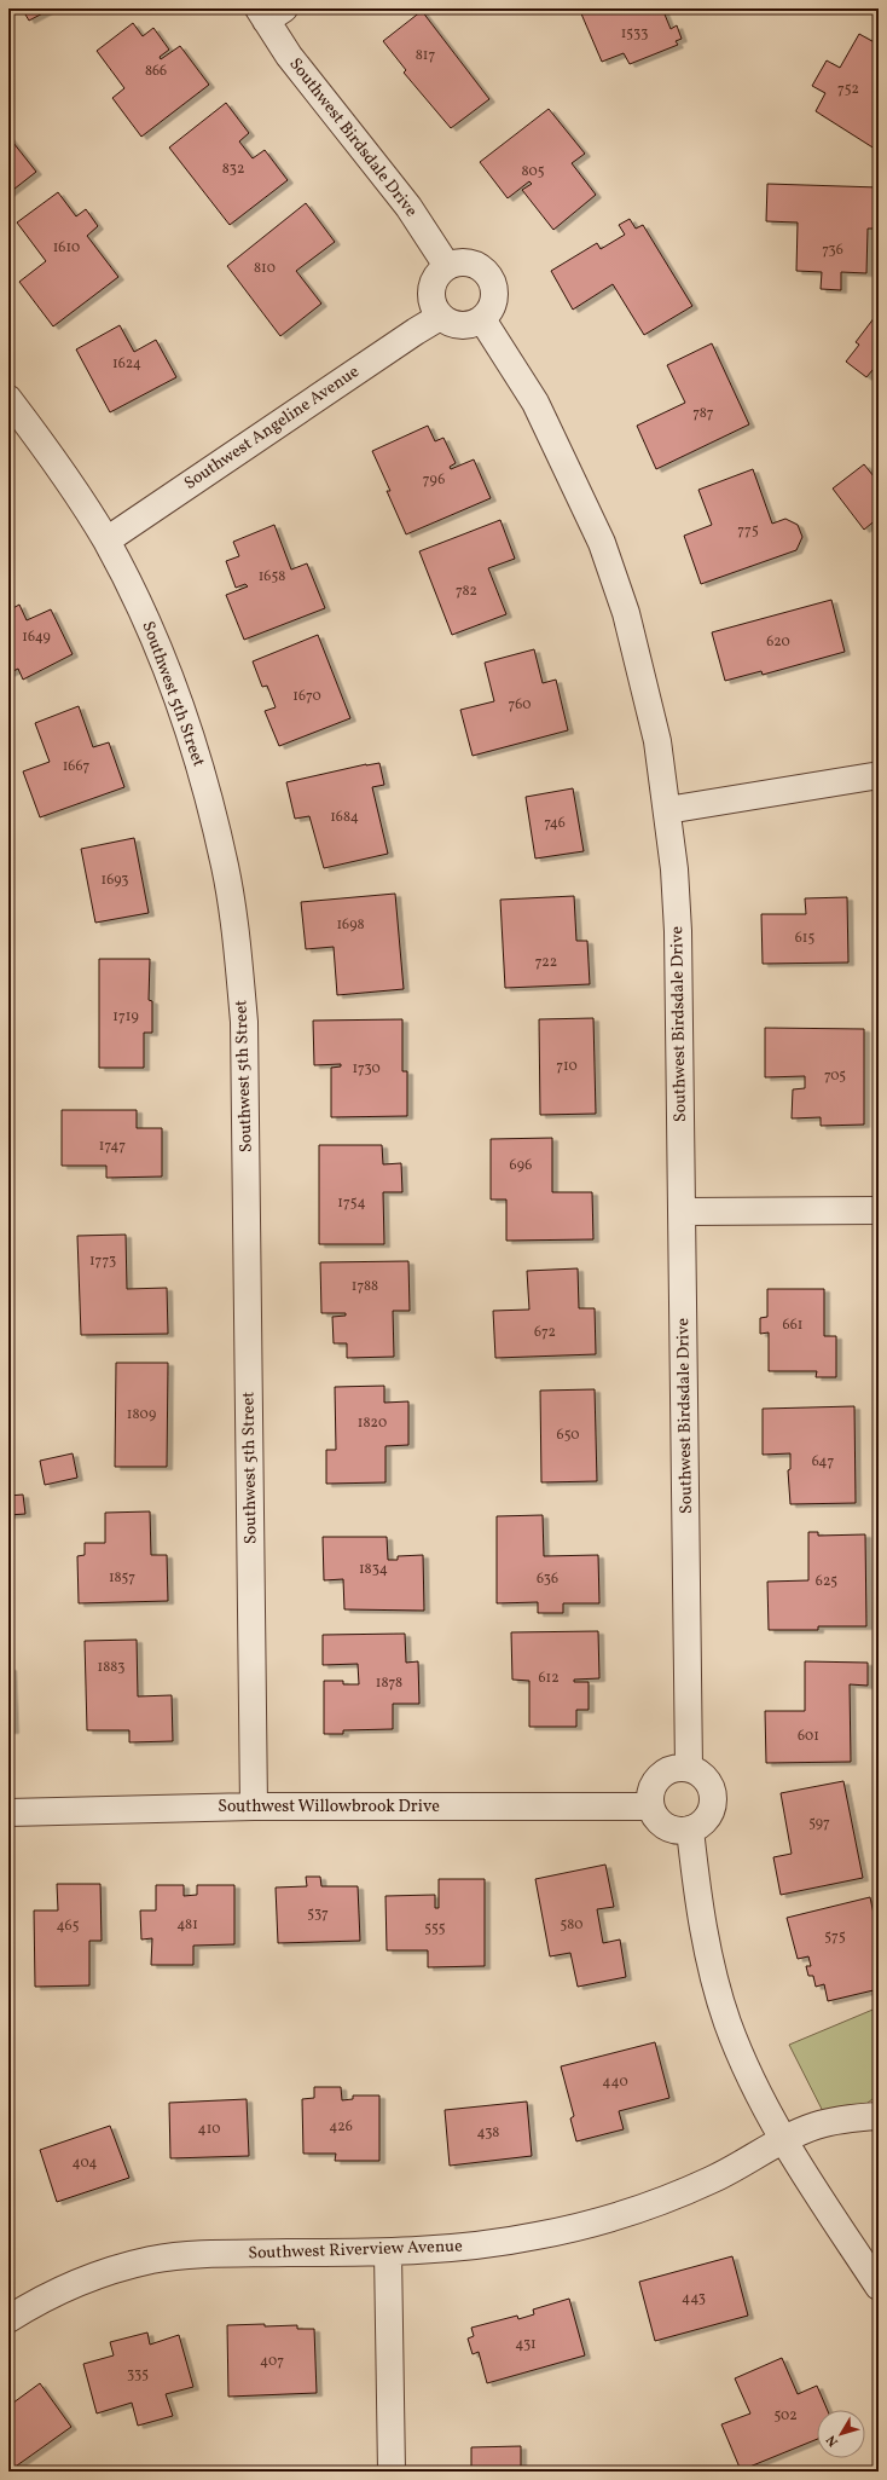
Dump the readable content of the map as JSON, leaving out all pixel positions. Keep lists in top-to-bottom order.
{
  "streets": {
    "street": [
      "Southwest Birdsdale Drive",
      "Southwest Angeline Avenue",
      "Southwest 5th Street",
      "Southwest Willowbrook Drive",
      "Southwest Riverview Avenue"
    ]
  },
  "crossings": [
    ["Southwest Birdsdale Drive", "Southwest Angeline Avenue"],
    ["Southwest Birdsdale Drive", "Southwest Willowbrook Drive"],
    ["Southwest Angeline Avenue", "Southwest 5th Street"],
    ["Southwest 5th Street", "Southwest Willowbrook Drive"]
  ],
  "house_numbers": [
    "1533",
    "817",
    "866",
    "752",
    "832",
    "805",
    "1610",
    "736",
    "810",
    "1624",
    "787",
    "796",
    "775",
    "1658",
    "782",
    "1649",
    "620",
    "1670",
    "760",
    "1667",
    "1684",
    "746",
    "1693",
    "1698",
    "615",
    "722",
    "1719",
    "710",
    "1730",
    "705",
    "1747",
    "696",
    "1754",
    "1773",
    "1788",
    "661",
    "672",
    "1809",
    "1820",
    "650",
    "647",
    "1834",
    "1857",
    "636",
    "625",
    "1883",
    "612",
    "1878",
    "601",
    "597",
    "537",
    "481",
    "580",
    "465",
    "555",
    "575",
    "440",
    "426",
    "410",
    "438",
    "404",
    "443",
    "431",
    "407",
    "335",
    "502"
  ],
  "north": "bottom left"
}
